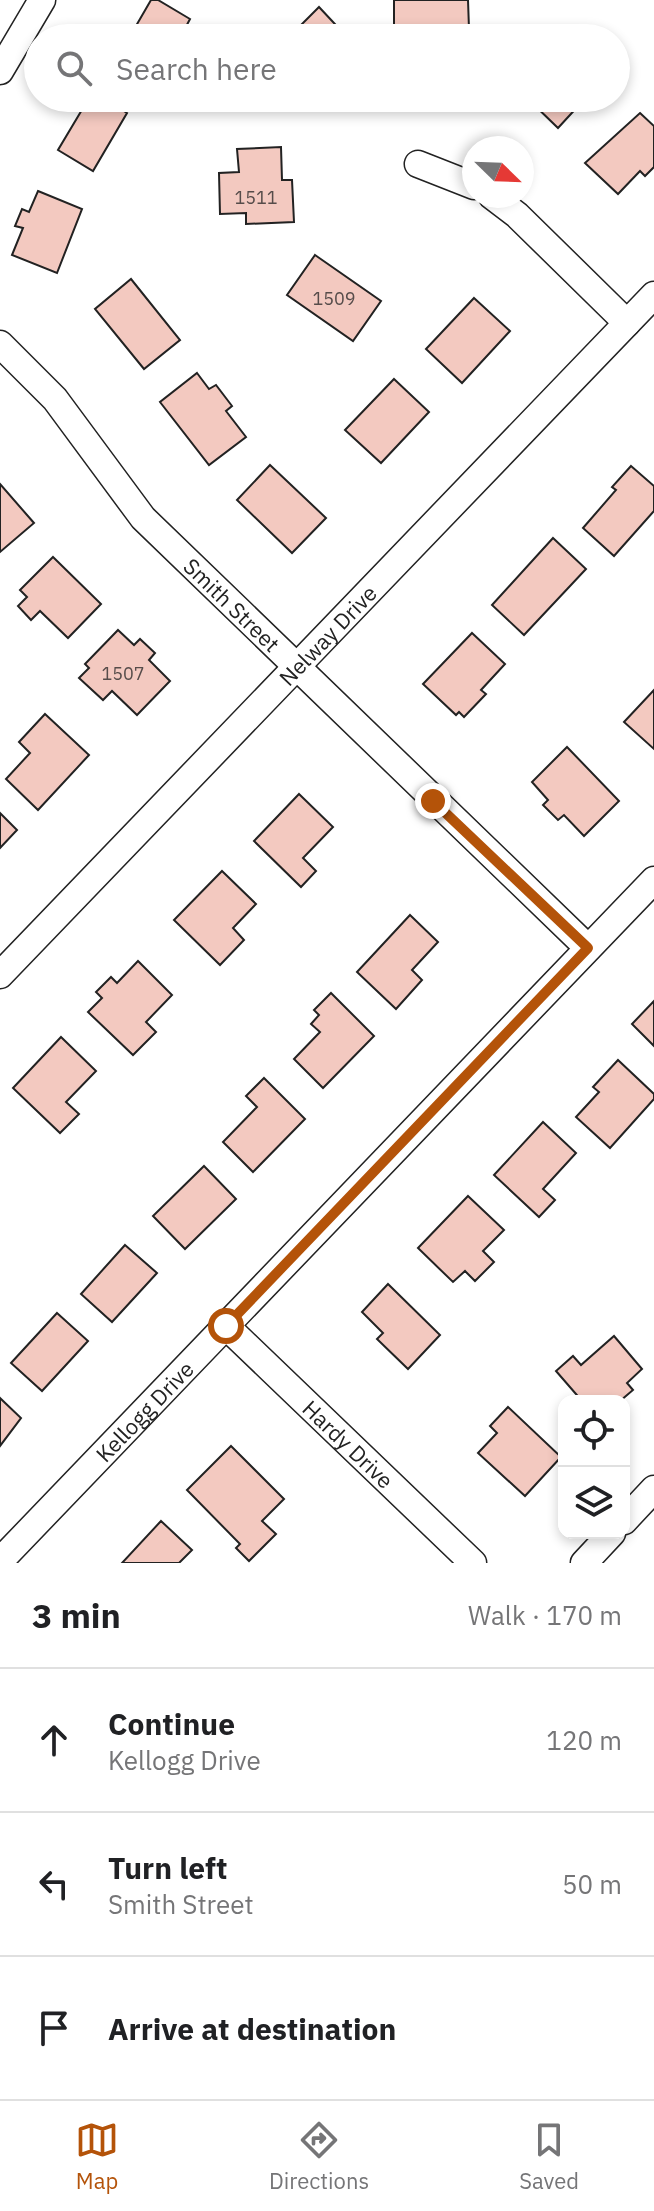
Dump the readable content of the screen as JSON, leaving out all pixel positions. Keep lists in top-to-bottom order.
{
  "streets": {
    "street": [
      "Smith Street",
      "Nelway Drive",
      "Kellogg Drive",
      "Hardy Drive"
    ]
  },
  "crossings": [
    ["Smith Street", "Nelway Drive"],
    ["Smith Street", "Kellogg Drive"],
    ["Kellogg Drive", "Hardy Drive"]
  ],
  "house_numbers": ["1511", "1509", "1507"],
  "north": "bottom right",
  "page": {
    "search": "Search here",
    "heading": ["3 min", "Walk · 170 m"],
    "list": [
      ["Continue", "Kellogg Drive", "120 m"],
      ["Turn left", "Smith Street", "50 m"],
      "Arrive at destination"
    ],
    "nav": ["Map", "Directions", "Saved"]
  }
}
